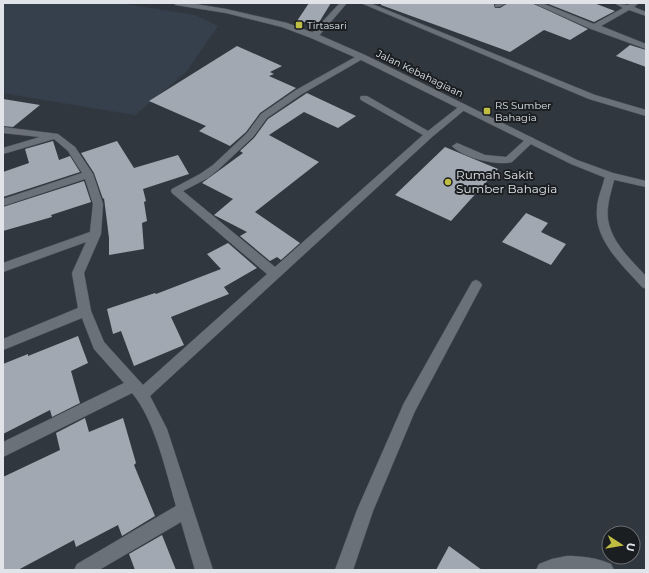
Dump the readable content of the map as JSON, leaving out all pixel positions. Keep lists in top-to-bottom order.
{
  "streets": {
    "street": ["Jalan Kebahagiaan"]
  },
  "places": {
    "transit": ["Tirtasari", "RS Sumber Bahagia"],
    "other": ["Rumah Sakit Sumber Bahagia"]
  },
  "north": "right"
}
